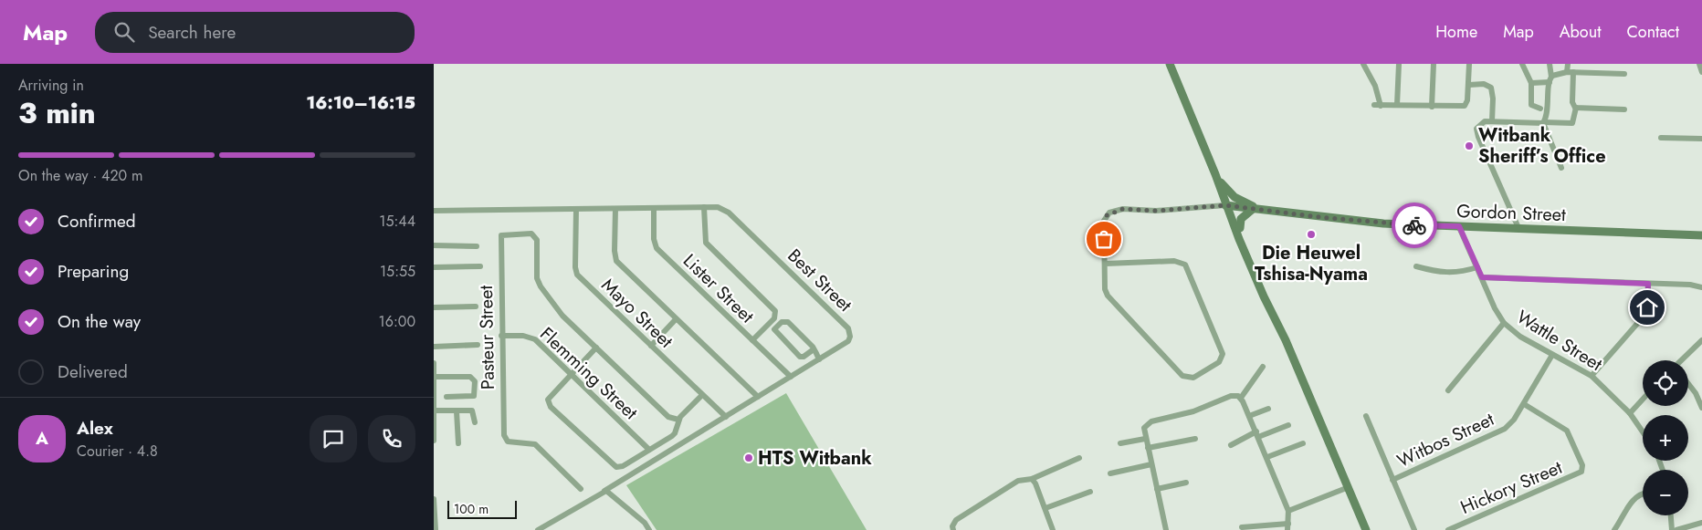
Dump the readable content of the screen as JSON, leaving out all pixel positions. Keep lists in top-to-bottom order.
{
  "streets": {
    "main road": ["Gordon Street"],
    "street": [
      "Best Street",
      "Lister Street",
      "Mayo Street",
      "Pasteur Street",
      "Wattle Street",
      "Flemming Street",
      "Witbos Street",
      "Hickory Street"
    ]
  },
  "crossings": [
    ["Gordon Street", "Wattle Street"],
    ["Best Street", "Lister Street"],
    ["Best Street", "Mayo Street"],
    ["Pasteur Street", "Flemming Street"],
    ["Wattle Street", "Witbos Street"],
    ["Witbos Street", "Hickory Street"]
  ],
  "places": ["Witbank Sheriff’s Office", "Die Heuwel Tshisa-Nyama", "HTS Witbank"],
  "scale_bar": "100 m",
  "page": {
    "header": "Map",
    "search": "Search here",
    "nav": [
      "Home",
      "Map",
      "About",
      "Contact"
    ],
    "heading": ["3 min", "Arriving in", "16:10–16:15"],
    "panel": ["Alex", "Courier · 4.8"],
    "bar": "On the way · 420 m",
    "list": [
      ["Confirmed", "15:44"],
      ["Preparing", "15:55"],
      ["On the way", "16:00"],
      "Delivered"
    ],
    "map_buttons": ["+", "−"],
    "round": "A",
    "scale": "100 m"
  }
}
